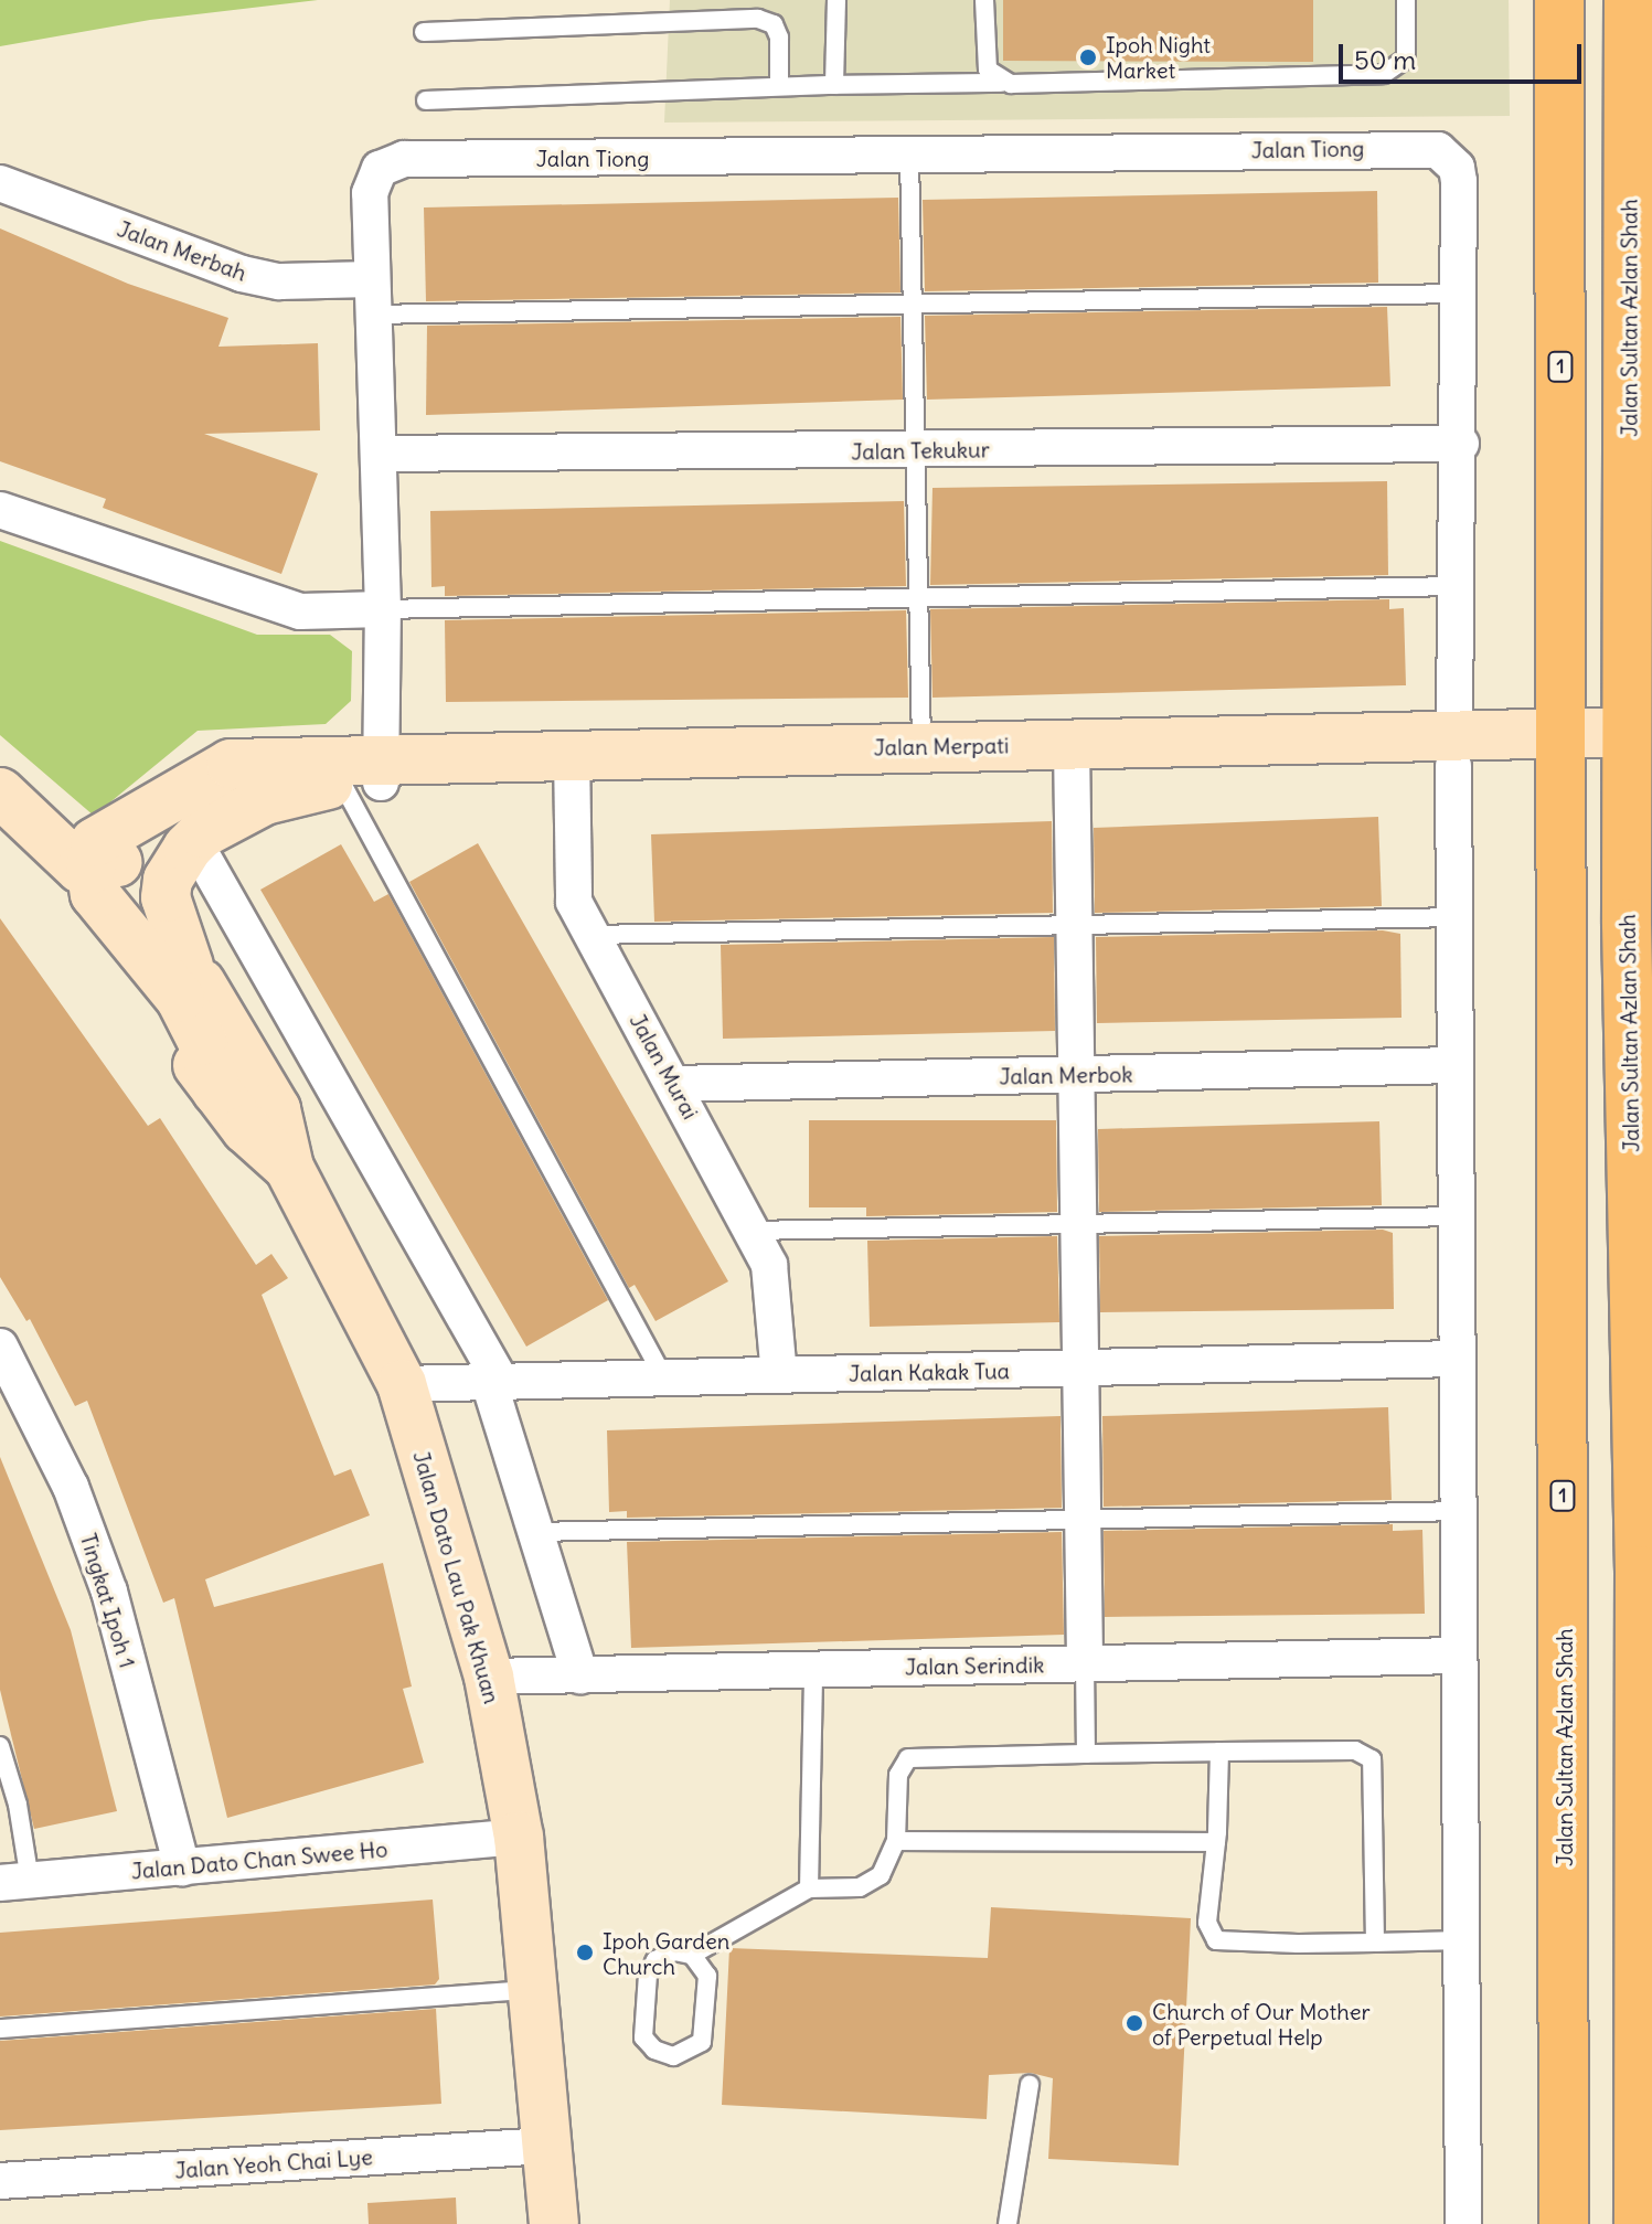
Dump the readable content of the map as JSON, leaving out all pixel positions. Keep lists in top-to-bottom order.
{
  "streets": {
    "main road": [
      "Jalan Sultan Azlan Shah",
      "1",
      "Jalan Merpati",
      "Jalan Dato Lau Pak Khuan"
    ],
    "street": [
      "Jalan Tiong",
      "Jalan Merbah",
      "Jalan Tekukur",
      "Jalan Murai",
      "Jalan Merbok",
      "Jalan Kakak Tua",
      "Tingkat Ipoh 1",
      "Jalan Serindik",
      "Jalan Dato Chan Swee Ho",
      "Jalan Yeoh Chai Lye"
    ]
  },
  "crossings": [
    ["Jalan Tiong", "Jalan Merbah"],
    ["Jalan Tiong", "Jalan Tekukur"],
    ["Jalan Tiong", "Jalan Merpati"],
    ["Jalan Sultan Azlan Shah", "Jalan Merpati"],
    ["Jalan Merpati", "Jalan Murai"],
    ["Jalan Merpati", "Jalan Dato Lau Pak Khuan"],
    ["Jalan Murai", "Jalan Merbok"],
    ["Jalan Murai", "Jalan Kakak Tua"],
    ["Jalan Kakak Tua", "Jalan Dato Lau Pak Khuan"],
    ["Jalan Dato Lau Pak Khuan", "Jalan Serindik"],
    ["Jalan Dato Lau Pak Khuan", "Jalan Dato Chan Swee Ho"],
    ["Jalan Dato Lau Pak Khuan", "Jalan Yeoh Chai Lye"],
    ["Tingkat Ipoh 1", "Jalan Dato Chan Swee Ho"]
  ],
  "places": ["Ipoh Night Market", "Ipoh Garden Church", "Church of Our Mother of Perpetual Help"],
  "scale_bar": "50 m"
}
